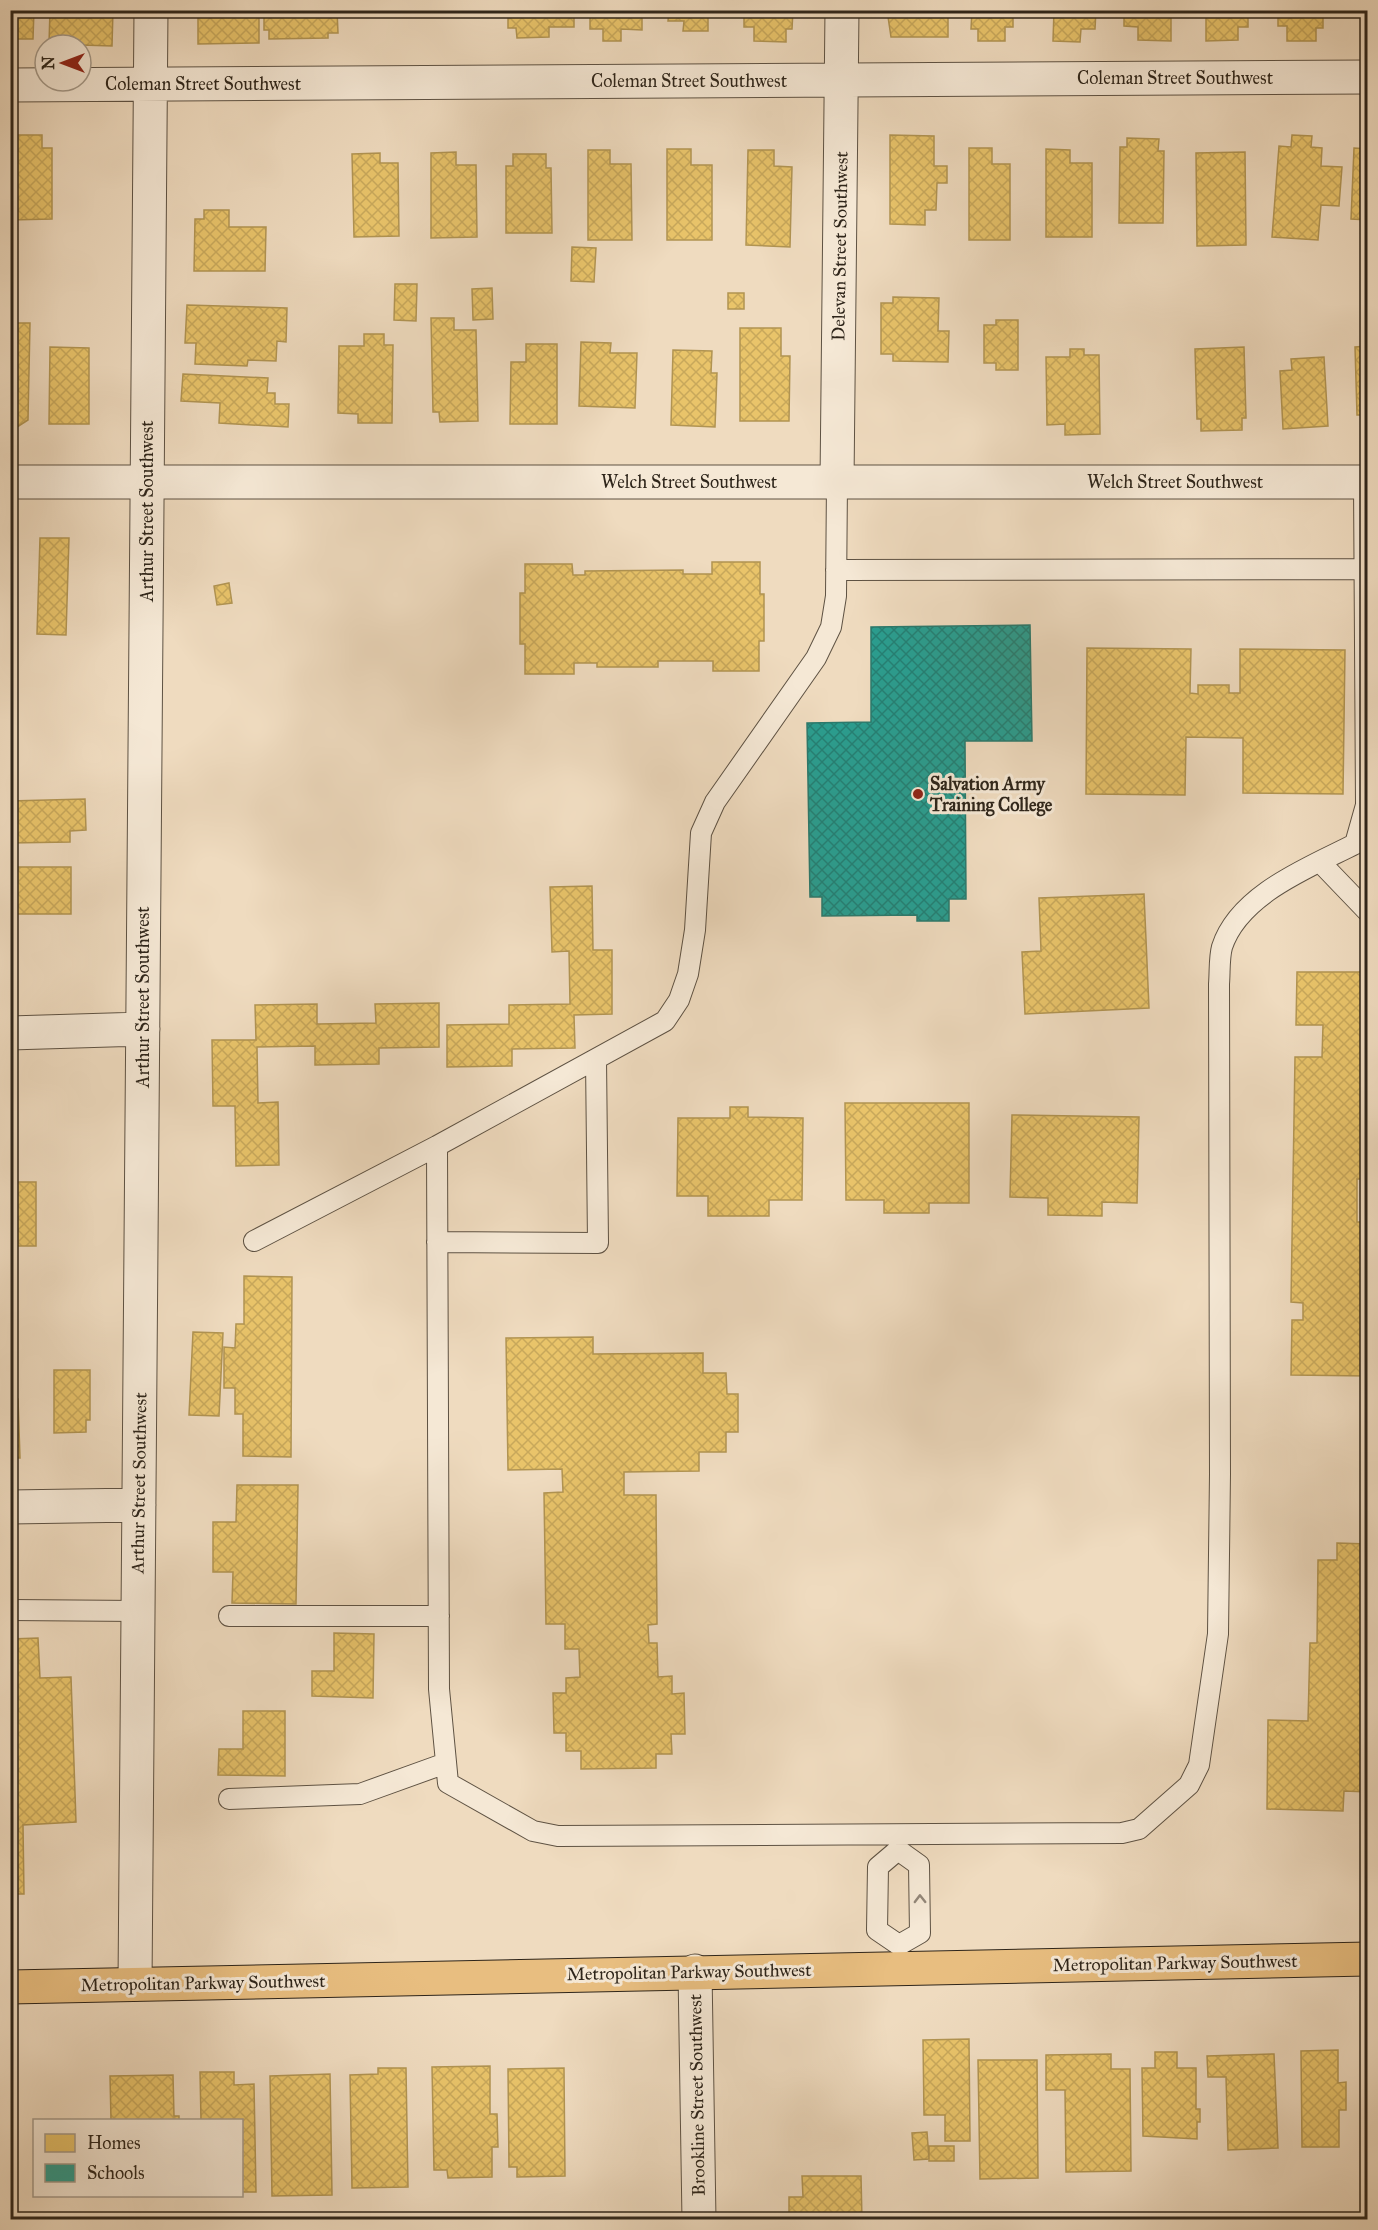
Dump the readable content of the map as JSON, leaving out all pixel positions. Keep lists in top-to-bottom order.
{
  "streets": {
    "main road": ["Metropolitan Parkway Southwest"],
    "street": [
      "Coleman Street Southwest",
      "Delevan Street Southwest",
      "Welch Street Southwest",
      "Arthur Street Southwest",
      "Brookline Street Southwest"
    ]
  },
  "crossings": [
    ["Coleman Street Southwest", "Delevan Street Southwest"],
    ["Coleman Street Southwest", "Arthur Street Southwest"],
    ["Delevan Street Southwest", "Welch Street Southwest"],
    ["Welch Street Southwest", "Arthur Street Southwest"],
    ["Arthur Street Southwest", "Metropolitan Parkway Southwest"],
    ["Metropolitan Parkway Southwest", "Brookline Street Southwest"]
  ],
  "places": ["Salvation Army Training College"],
  "legend": ["Homes", "Schools"],
  "north": "left"
}
